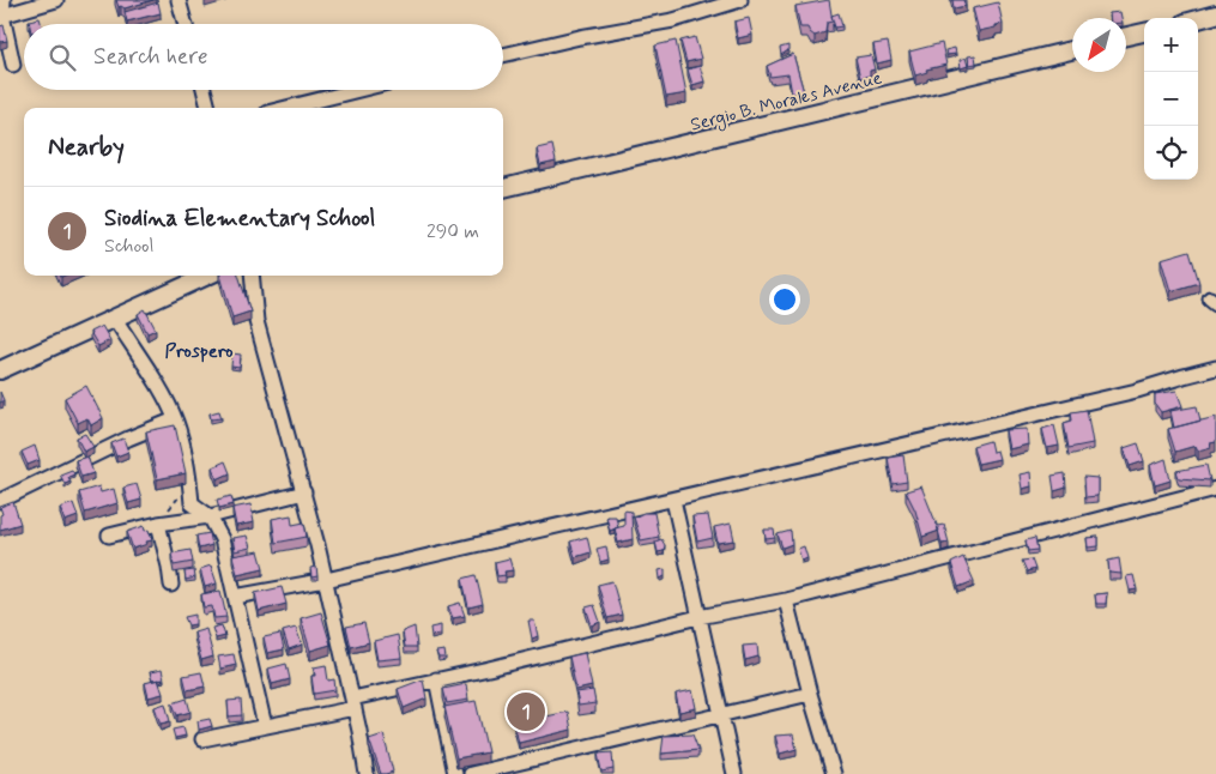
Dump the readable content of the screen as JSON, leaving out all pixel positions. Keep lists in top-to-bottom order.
{
  "streets": {
    "main road": ["Sergio B. Morales Avenue"]
  },
  "districts": ["Prospero"],
  "north": "bottom left",
  "page": {
    "map_buttons": ["+", "−"],
    "search": "Search here",
    "heading": "Nearby",
    "list": [
      {
        "mark": "1",
        "name": "Siodina Elementary School",
        "note": "School",
        "value": "290 m"
      }
    ],
    "pins": "1"
  }
}
